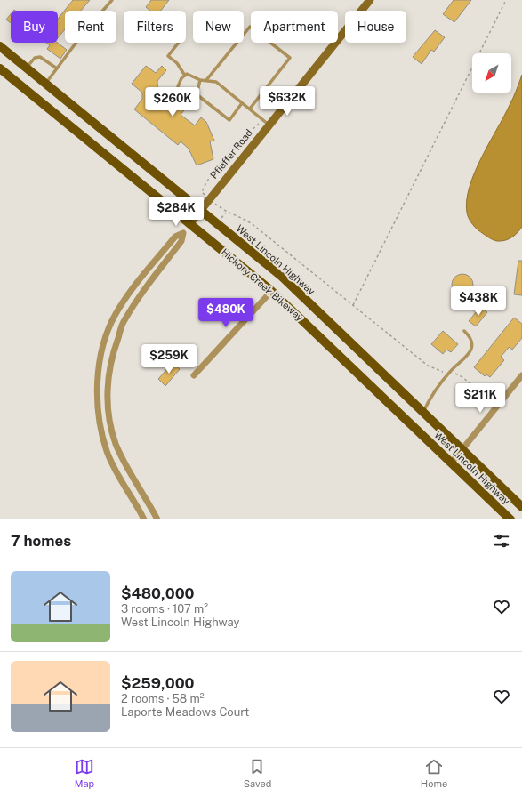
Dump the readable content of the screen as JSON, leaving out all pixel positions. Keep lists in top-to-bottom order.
{
  "streets": {
    "main road": ["West Lincoln Highway"],
    "street": ["Pfieffer Road"]
  },
  "crossings": [
    ["Pfieffer Road", "West Lincoln Highway"]
  ],
  "north": "bottom left",
  "page": {
    "chip": [
      "Buy",
      "Rent",
      "Filters",
      "New",
      "Apartment",
      "House"
    ],
    "price": [
      "$632K",
      "$260K",
      "$284K",
      "$438K",
      "$480K",
      "$259K",
      "$211K"
    ],
    "heading": "7 homes",
    "list": [
      {
        "name": "$480,000",
        "note": "3 rooms · 107 m² · West Lincoln Highway"
      },
      {
        "name": "$259,000",
        "note": "2 rooms · 58 m² · Laporte Meadows Court"
      }
    ],
    "tabs": ["Map", "Saved", "Home"]
  }
}
